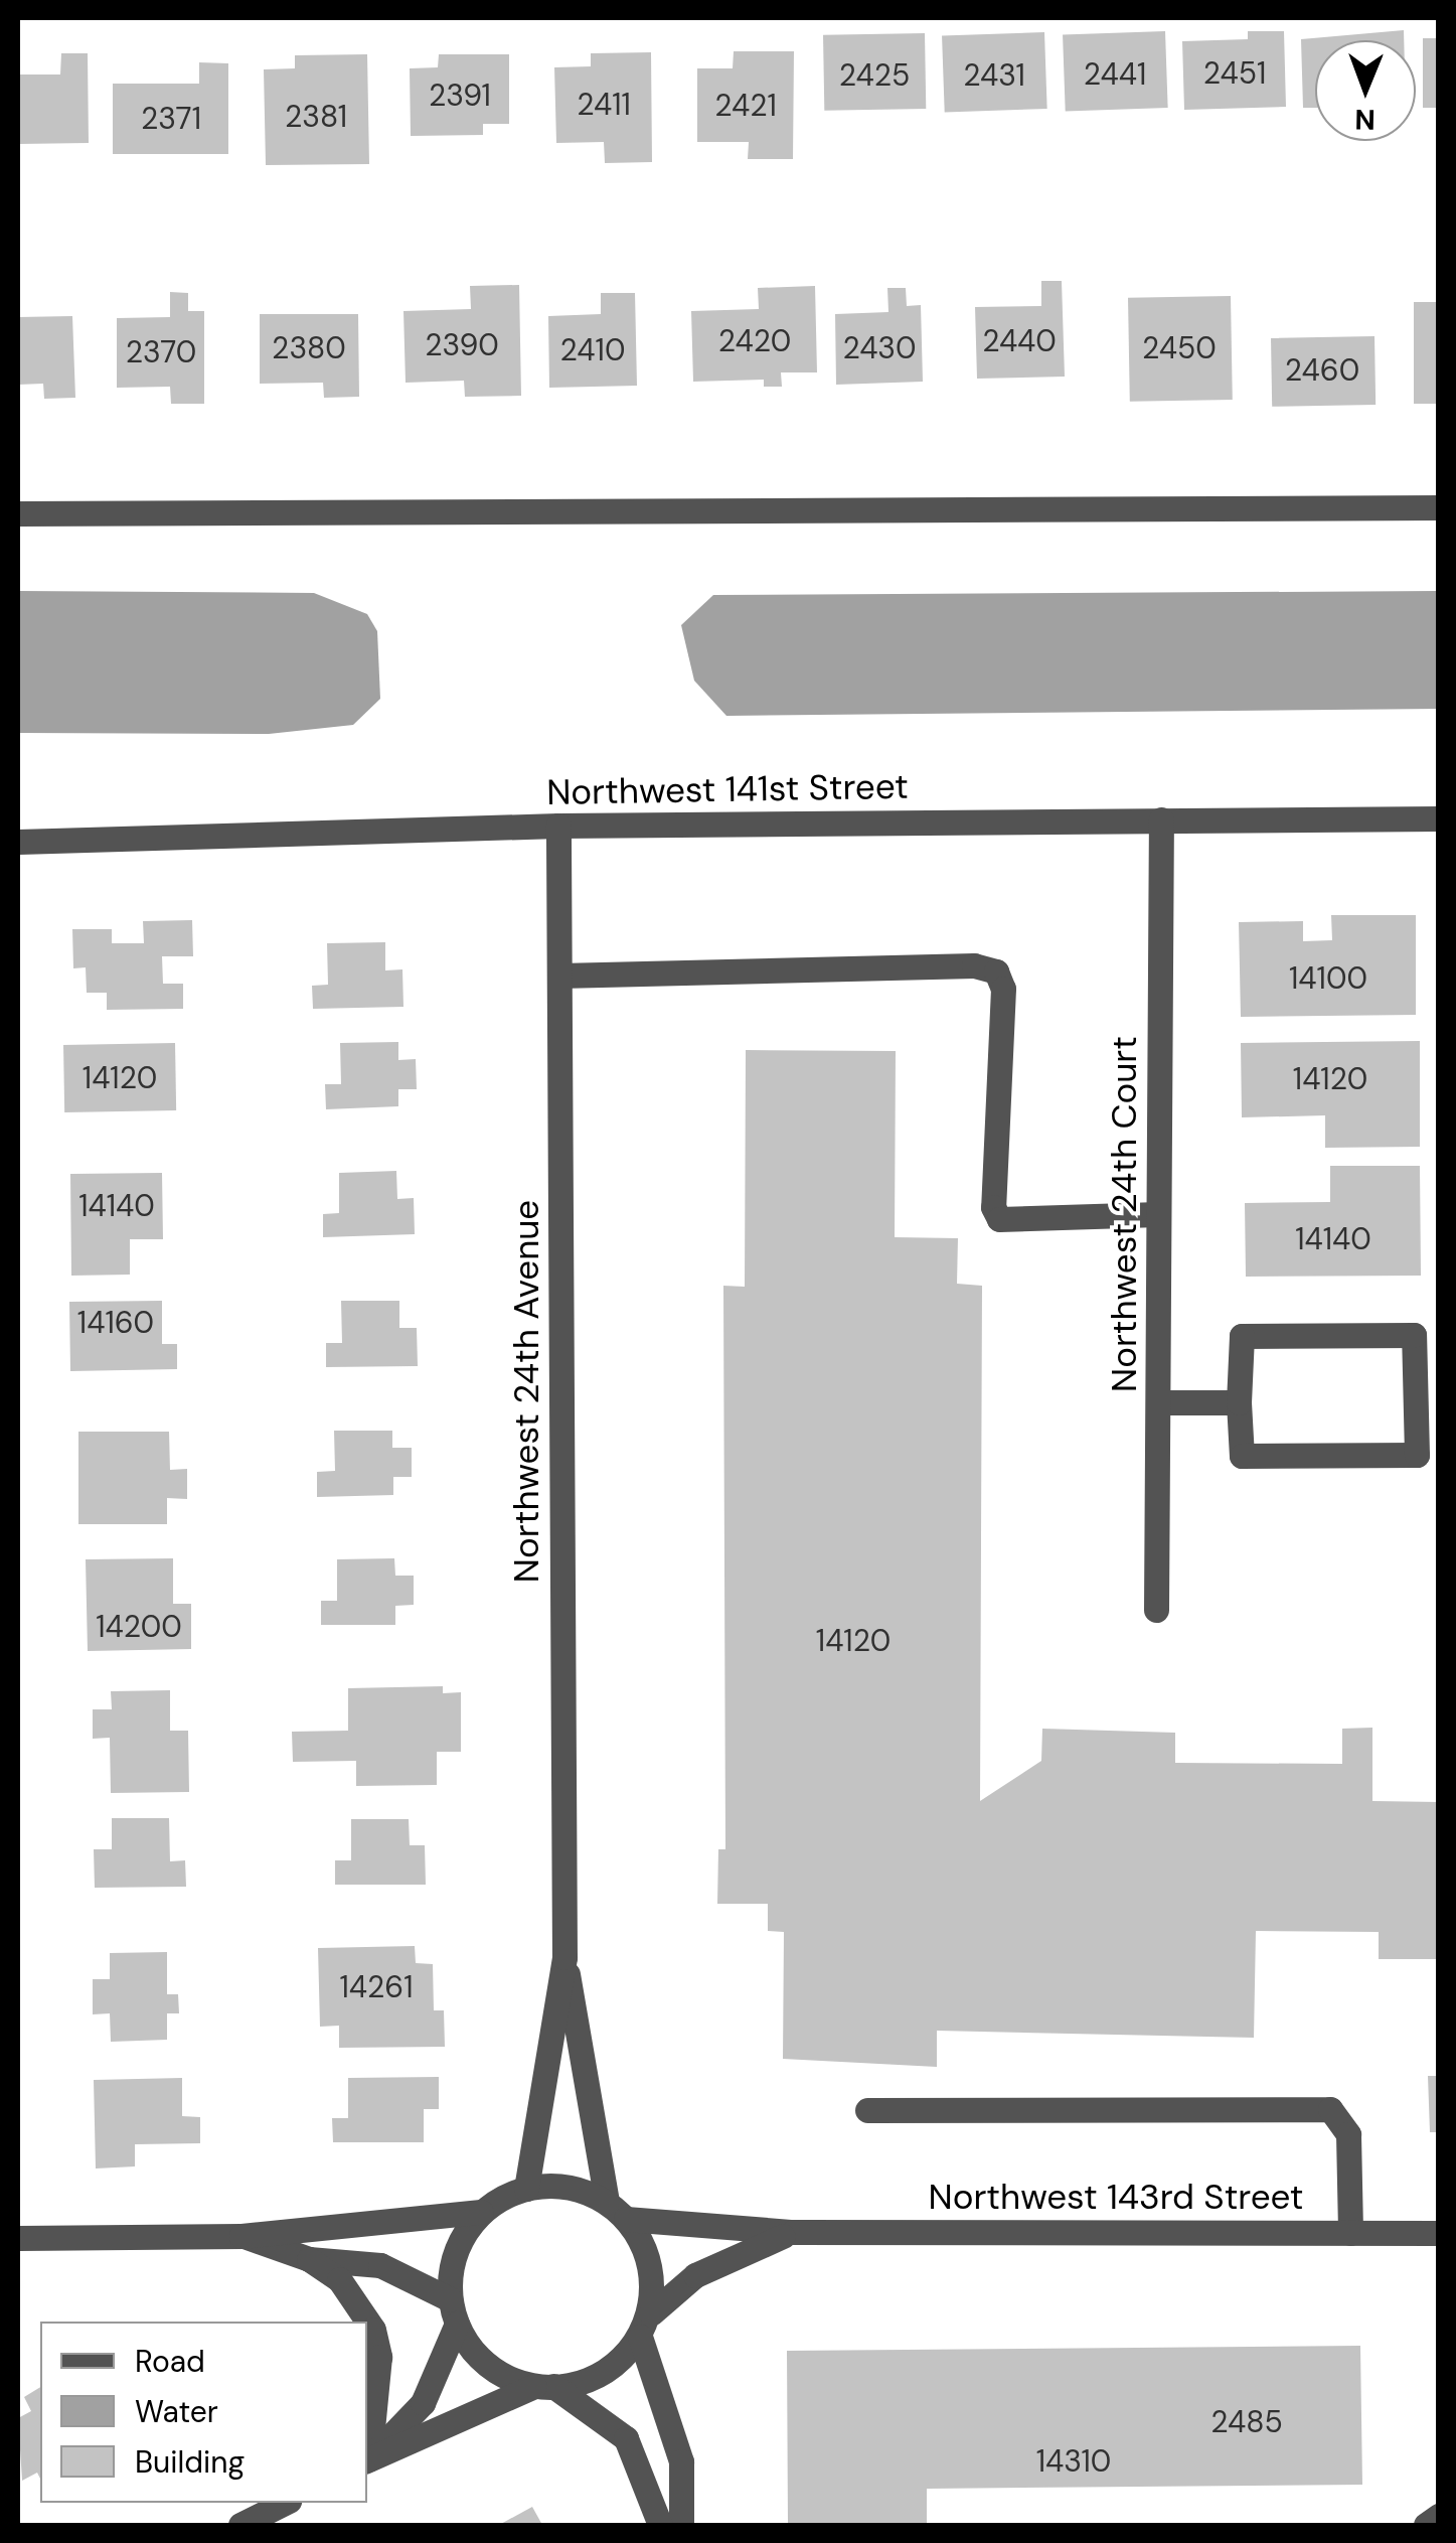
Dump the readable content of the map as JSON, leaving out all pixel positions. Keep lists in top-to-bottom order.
{
  "streets": {
    "street": [
      "Northwest 141st Street",
      "Northwest 24th Court",
      "Northwest 24th Avenue",
      "Northwest 143rd Street"
    ]
  },
  "crossings": [
    ["Northwest 141st Street", "Northwest 24th Court"],
    ["Northwest 141st Street", "Northwest 24th Avenue"],
    ["Northwest 24th Avenue", "Northwest 143rd Street"]
  ],
  "house_numbers": [
    "2451",
    "2441",
    "2425",
    "2431",
    "2391",
    "2411",
    "2421",
    "2381",
    "2371",
    "2420",
    "2440",
    "2390",
    "2380",
    "2430",
    "2450",
    "2410",
    "2370",
    "2460",
    "14100",
    "14120",
    "14120",
    "14140",
    "14140",
    "14160",
    "14200",
    "14120",
    "14261",
    "2485",
    "14310"
  ],
  "legend": ["Road", "Water", "Building"],
  "north": "bottom"
}
